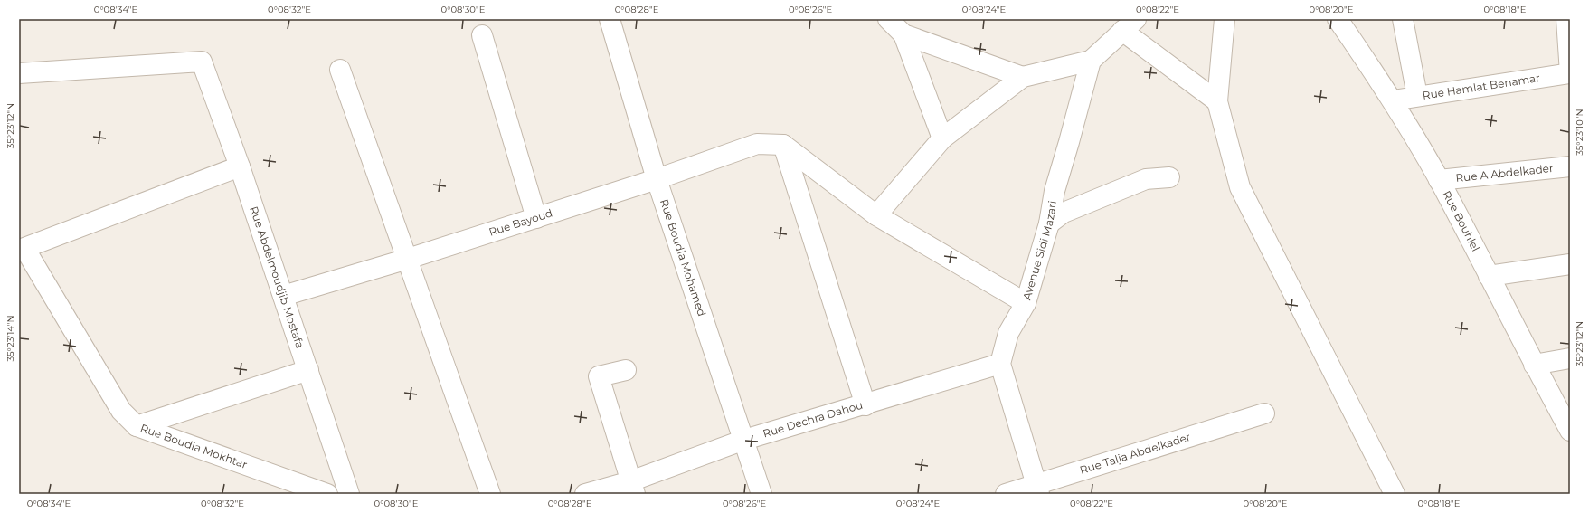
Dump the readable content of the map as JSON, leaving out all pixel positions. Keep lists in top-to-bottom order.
{
  "streets": {
    "street": [
      "Rue Hamlat Benamar",
      "Rue A Abdelkader",
      "Rue Bouhlel",
      "Rue Bayoud",
      "Avenue Sidi Mazari",
      "Rue Boudia Mohamed",
      "Rue Abdelmoudjib Mostafa",
      "Rue Dechra Dahou",
      "Rue Boudia Mokhtar",
      "Rue Talja Abdelkader"
    ]
  },
  "crossings": [
    ["Rue Hamlat Benamar", "Rue Bouhlel"],
    ["Rue A Abdelkader", "Rue Bouhlel"],
    ["Rue Bayoud", "Rue Boudia Mohamed"],
    ["Rue Bayoud", "Rue Abdelmoudjib Mostafa"],
    ["Avenue Sidi Mazari", "Rue Dechra Dahou"],
    ["Rue Boudia Mohamed", "Rue Dechra Dahou"],
    ["Rue Abdelmoudjib Mostafa", "Rue Boudia Mokhtar"]
  ],
  "coordinates": [
    "0°08'34\"E",
    "0°08'32\"E",
    "0°08'30\"E",
    "0°08'28\"E",
    "0°08'26\"E",
    "0°08'24\"E",
    "0°08'22\"E",
    "0°08'20\"E",
    "0°08'18\"E",
    "35°23'12\"N",
    "35°23'10\"N",
    "35°23'14\"N"
  ]
}
